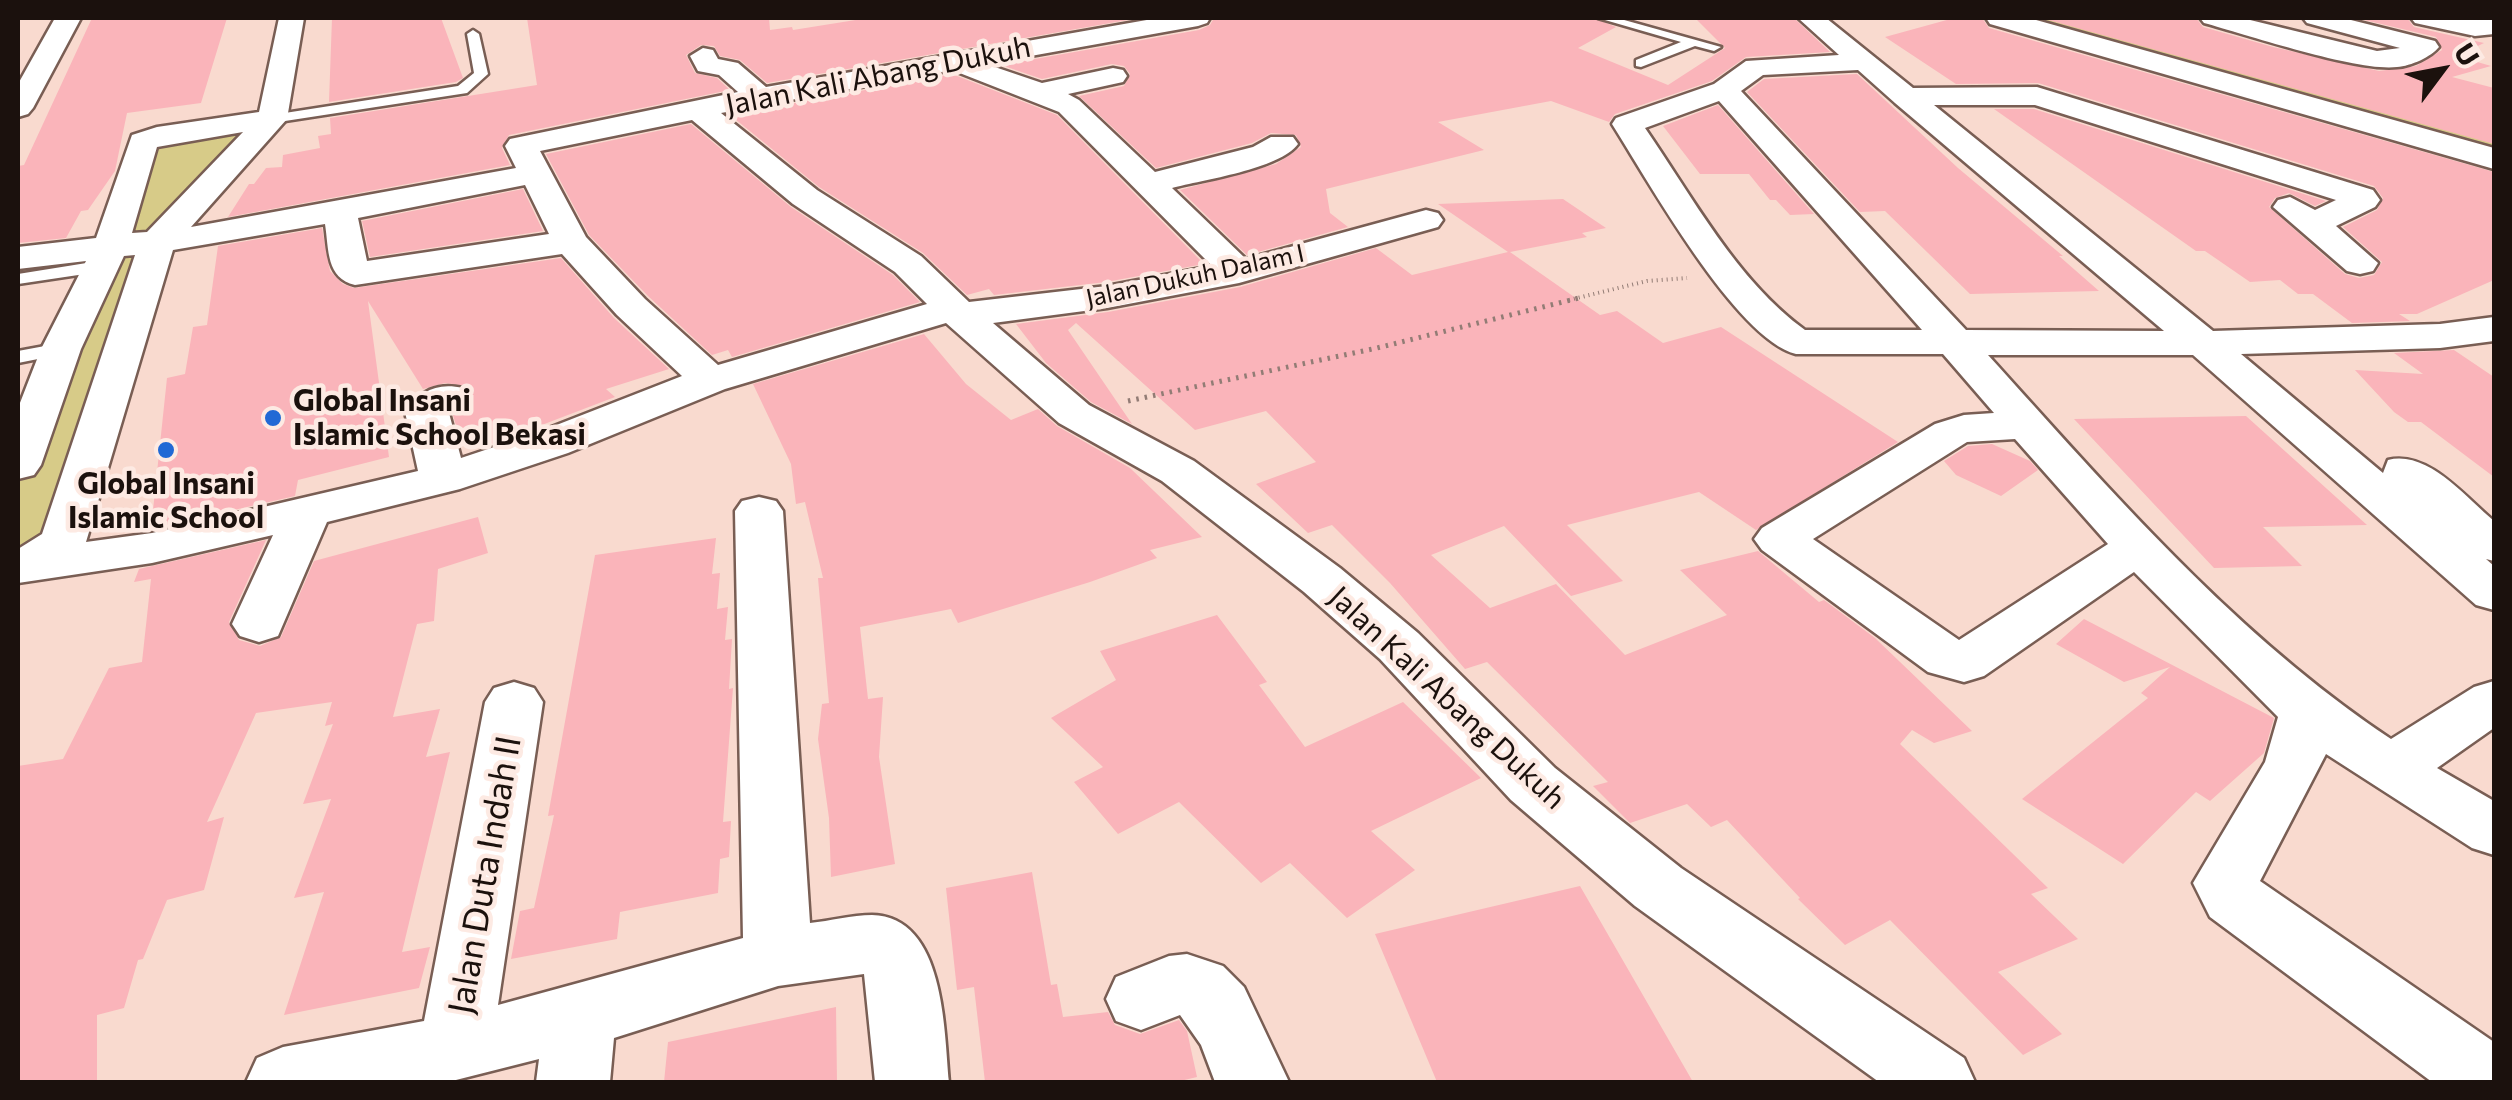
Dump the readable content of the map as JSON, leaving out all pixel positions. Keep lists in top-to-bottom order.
{
  "streets": {
    "street": ["Jalan Kali Abang Dukuh", "Jalan Dukuh Dalam I", "Jalan Duta Indah II"]
  },
  "crossings": [
    ["Jalan Kali Abang Dukuh", "Jalan Dukuh Dalam I"]
  ],
  "places": ["Global Insani Islamic School Bekasi", "Global Insani Islamic School"],
  "north": "top right"
}
